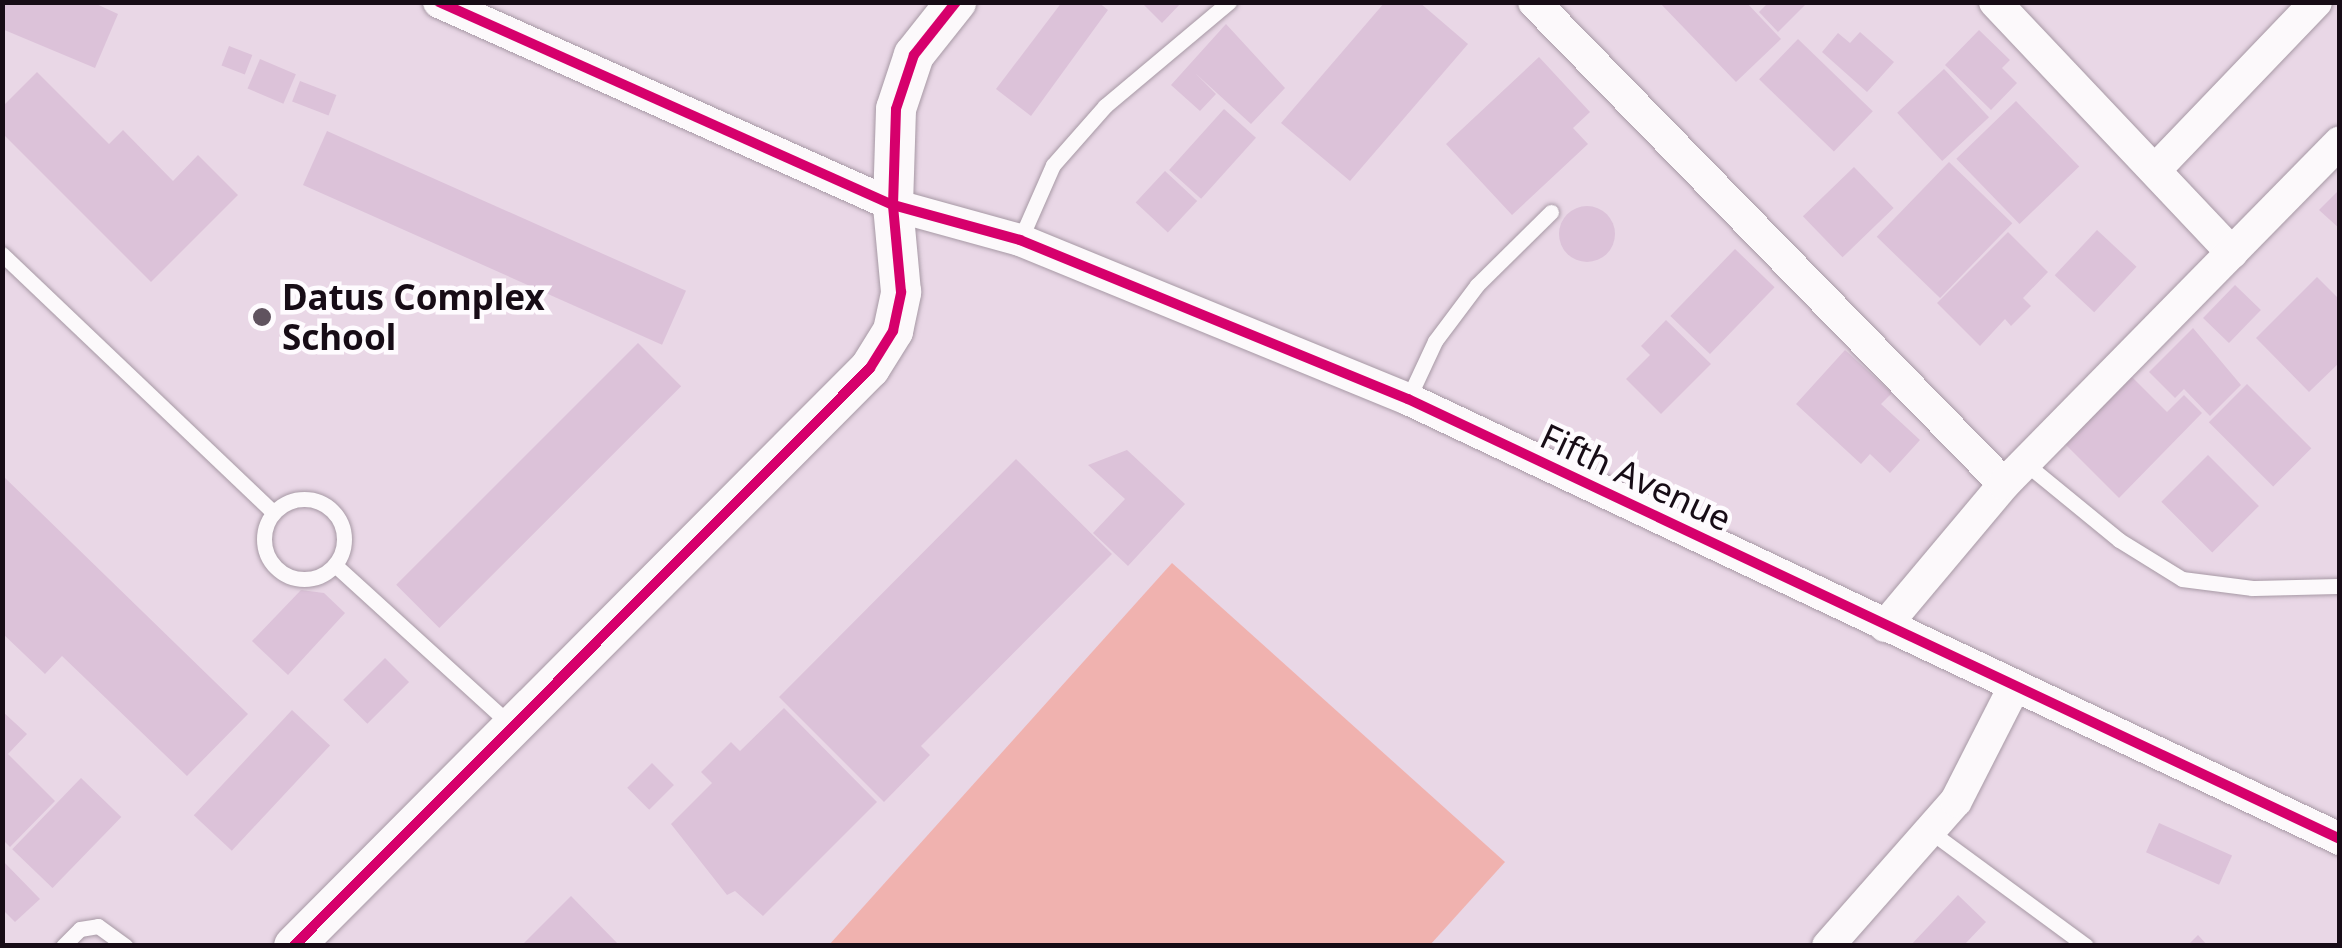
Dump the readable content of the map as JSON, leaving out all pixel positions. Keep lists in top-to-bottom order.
{
  "streets": {
    "street": ["Fifth Avenue"]
  },
  "places": ["Datus Complex School"]
}
